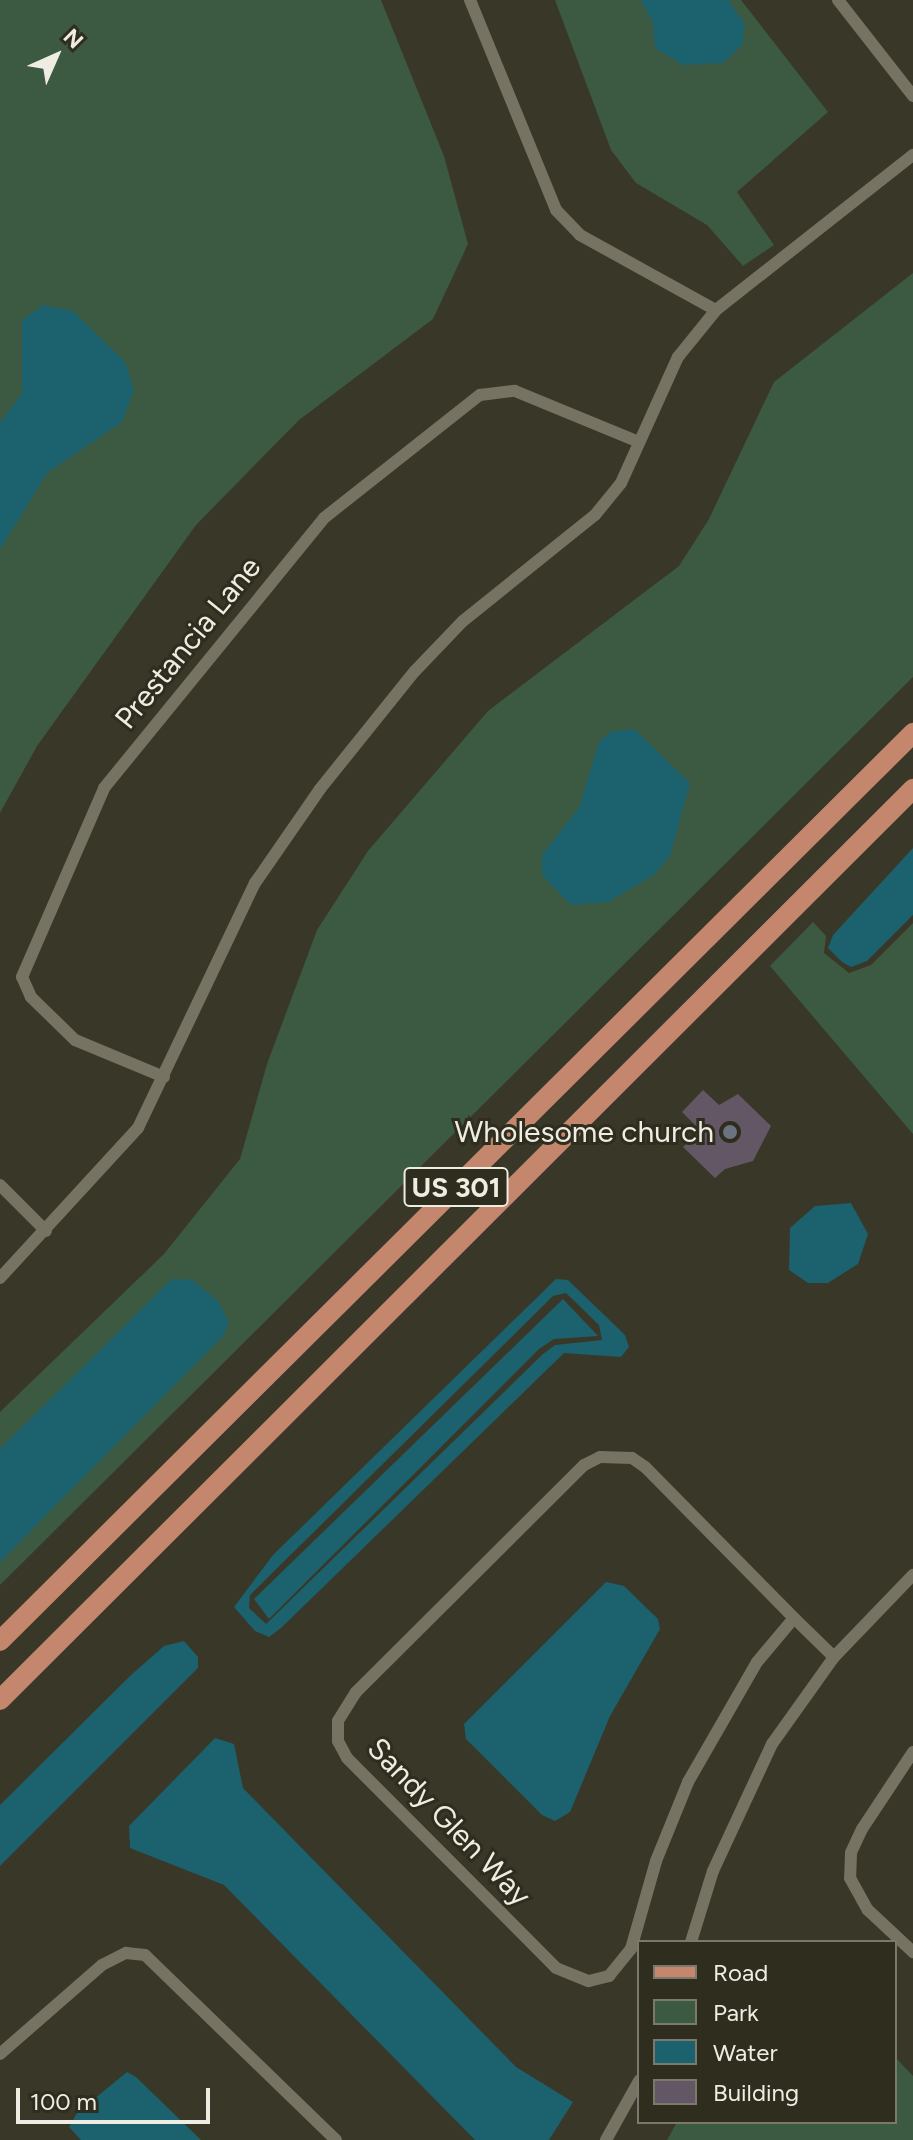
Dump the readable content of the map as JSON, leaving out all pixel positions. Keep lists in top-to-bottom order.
{
  "streets": {
    "main road": ["US 301"],
    "street": ["Prestancia Lane", "Sandy Glen Way"]
  },
  "places": ["Wholesome church"],
  "legend": [
    "Road",
    "Park",
    "Water",
    "Building"
  ],
  "scale_bar": "100 m",
  "north": "top right"
}
